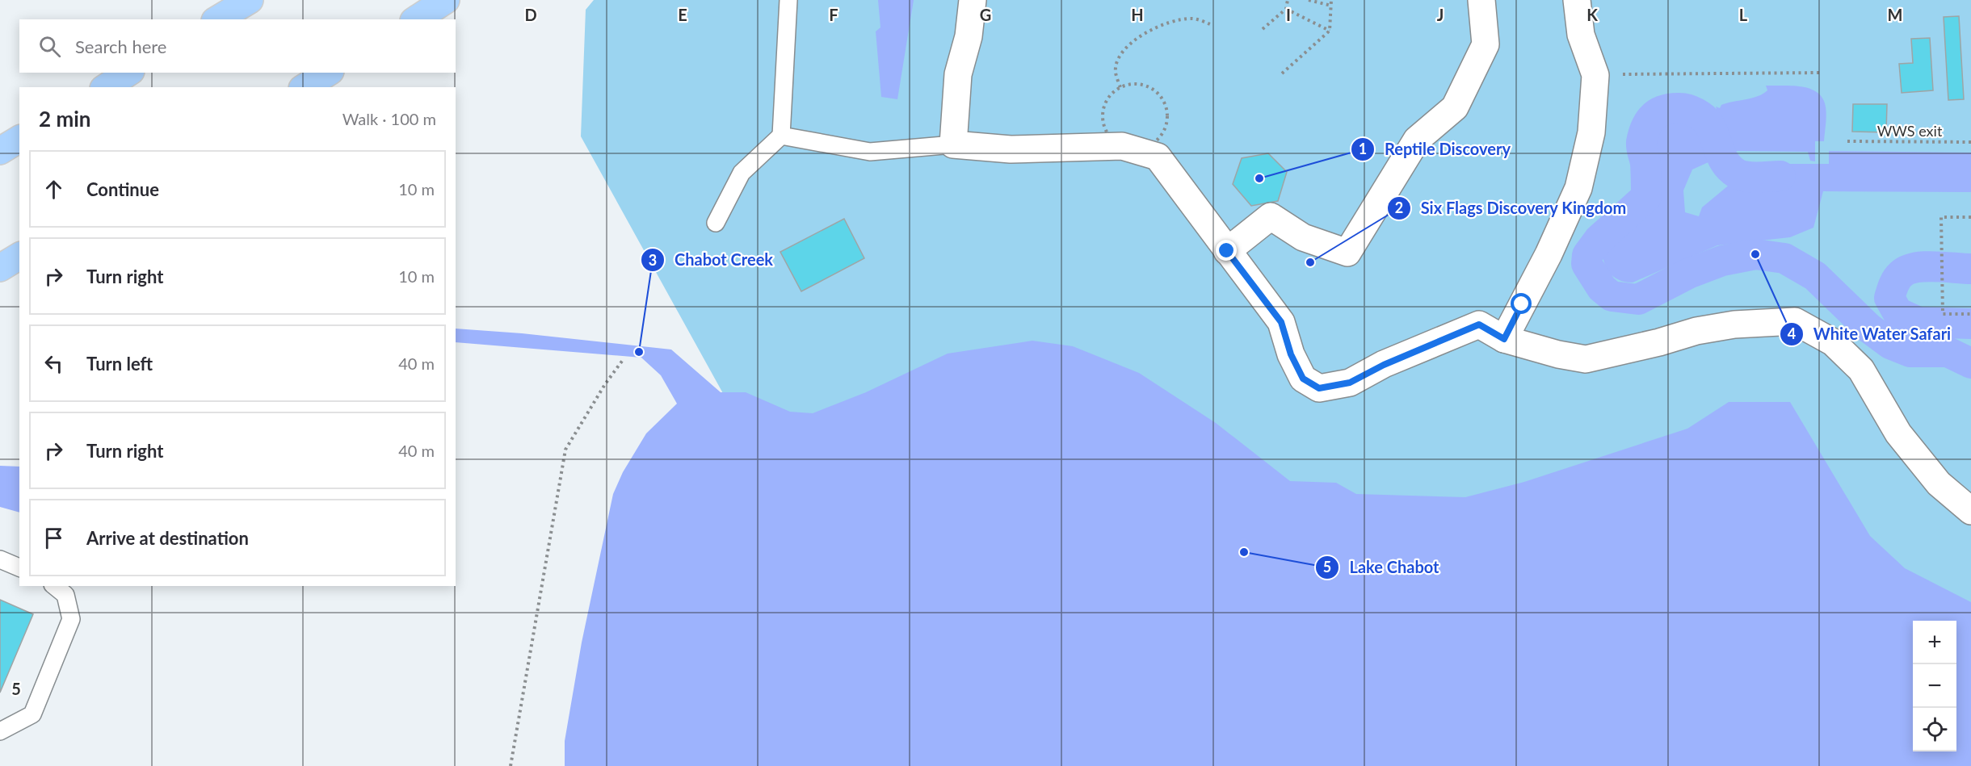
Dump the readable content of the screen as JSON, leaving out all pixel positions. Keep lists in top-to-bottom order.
{
  "streets": {
    "path": ["WWS exit"]
  },
  "places": [
    "Reptile Discovery",
    "White Water Safari",
    "Six Flags Discovery Kingdom",
    "Chabot Creek",
    "Lake Chabot"
  ],
  "page": {
    "search": "Search here",
    "heading": ["2 min", "Walk · 100 m"],
    "list": [
      ["Continue", "10 m"],
      ["Turn right", "10 m"],
      ["Turn left", "40 m"],
      ["Turn right", "40 m"],
      "Arrive at destination"
    ],
    "map_buttons": ["+", "−"]
  },
  "grid": {
    "columns": [
      "D",
      "E",
      "F",
      "G",
      "H",
      "I",
      "J",
      "K",
      "L",
      "M"
    ],
    "rows": ["5"]
  }
}
